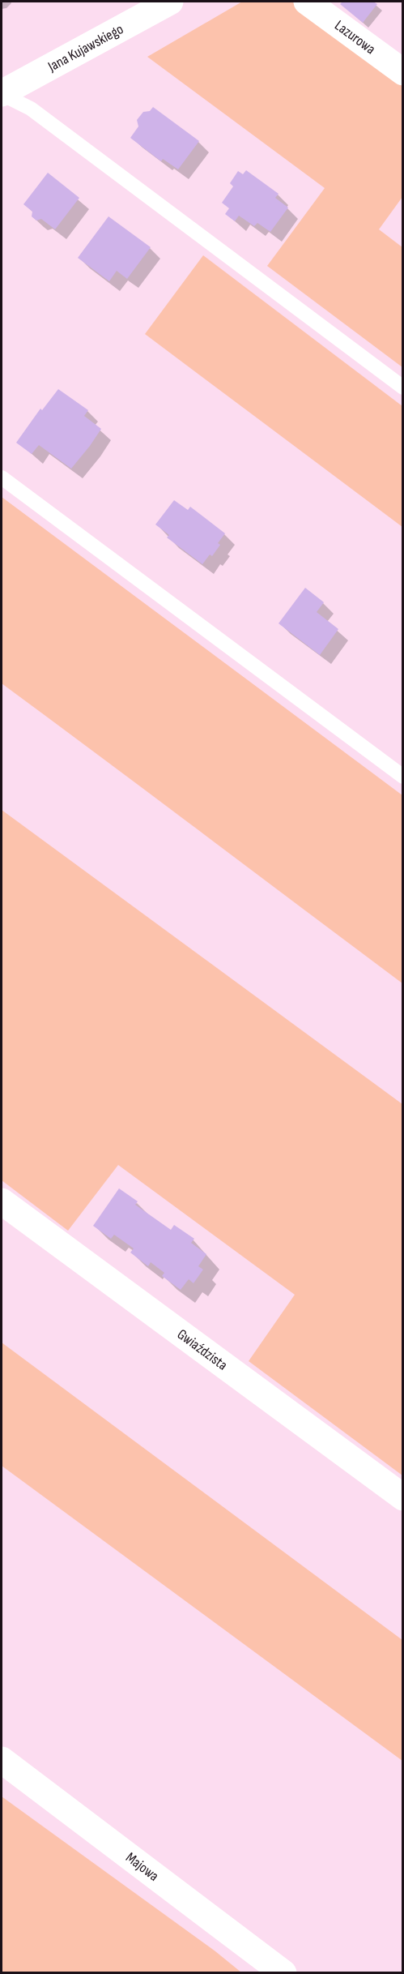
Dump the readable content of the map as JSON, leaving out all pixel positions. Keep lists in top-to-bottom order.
{
  "streets": {
    "street": [
      "Lazurowa",
      "Jana Kujawskiego",
      "Gwiaździsta",
      "Majowa"
    ]
  }
}
